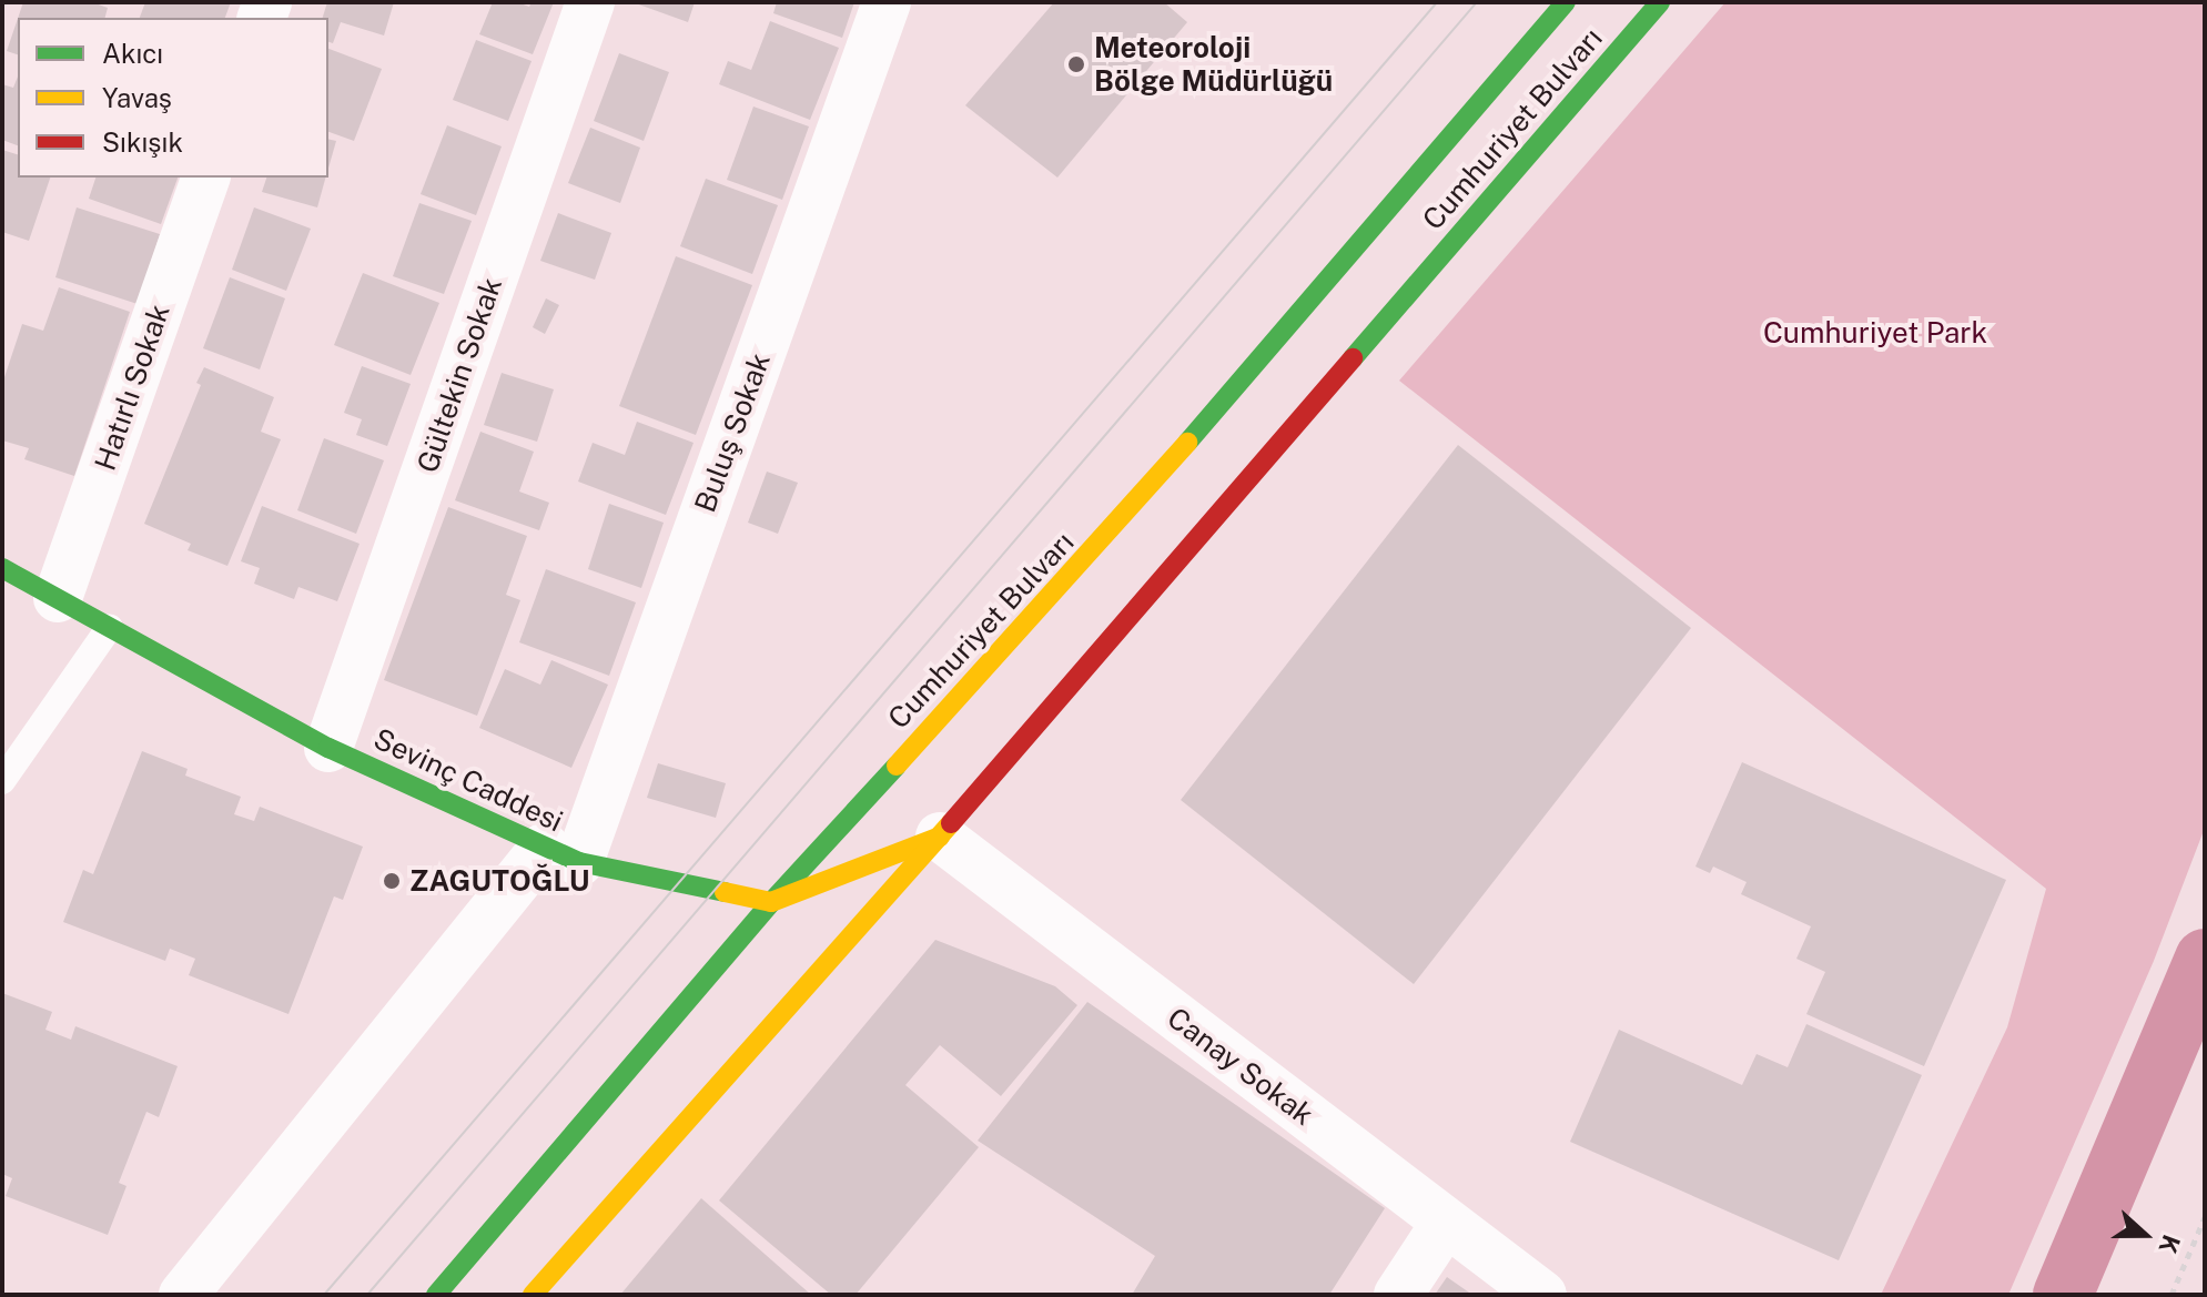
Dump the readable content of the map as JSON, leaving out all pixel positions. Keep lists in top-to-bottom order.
{
  "streets": {
    "main road": ["Cumhuriyet Bulvarı", "Sevinç Caddesi"],
    "street": [
      "Gültekin Sokak",
      "Hatırlı Sokak",
      "Buluş Sokak",
      "Canay Sokak"
    ]
  },
  "crossings": [
    ["Cumhuriyet Bulvarı", "Sevinç Caddesi"],
    ["Cumhuriyet Bulvarı", "Canay Sokak"],
    ["Gültekin Sokak", "Sevinç Caddesi"],
    ["Hatırlı Sokak", "Sevinç Caddesi"],
    ["Buluş Sokak", "Sevinç Caddesi"]
  ],
  "parks": ["Cumhuriyet Park"],
  "places": ["Meteoroloji Bölge Müdürlüğü", "ZAGUTOĞLU"],
  "legend": ["Akıcı", "Yavaş", "Sıkışık"],
  "north": "right"
}
